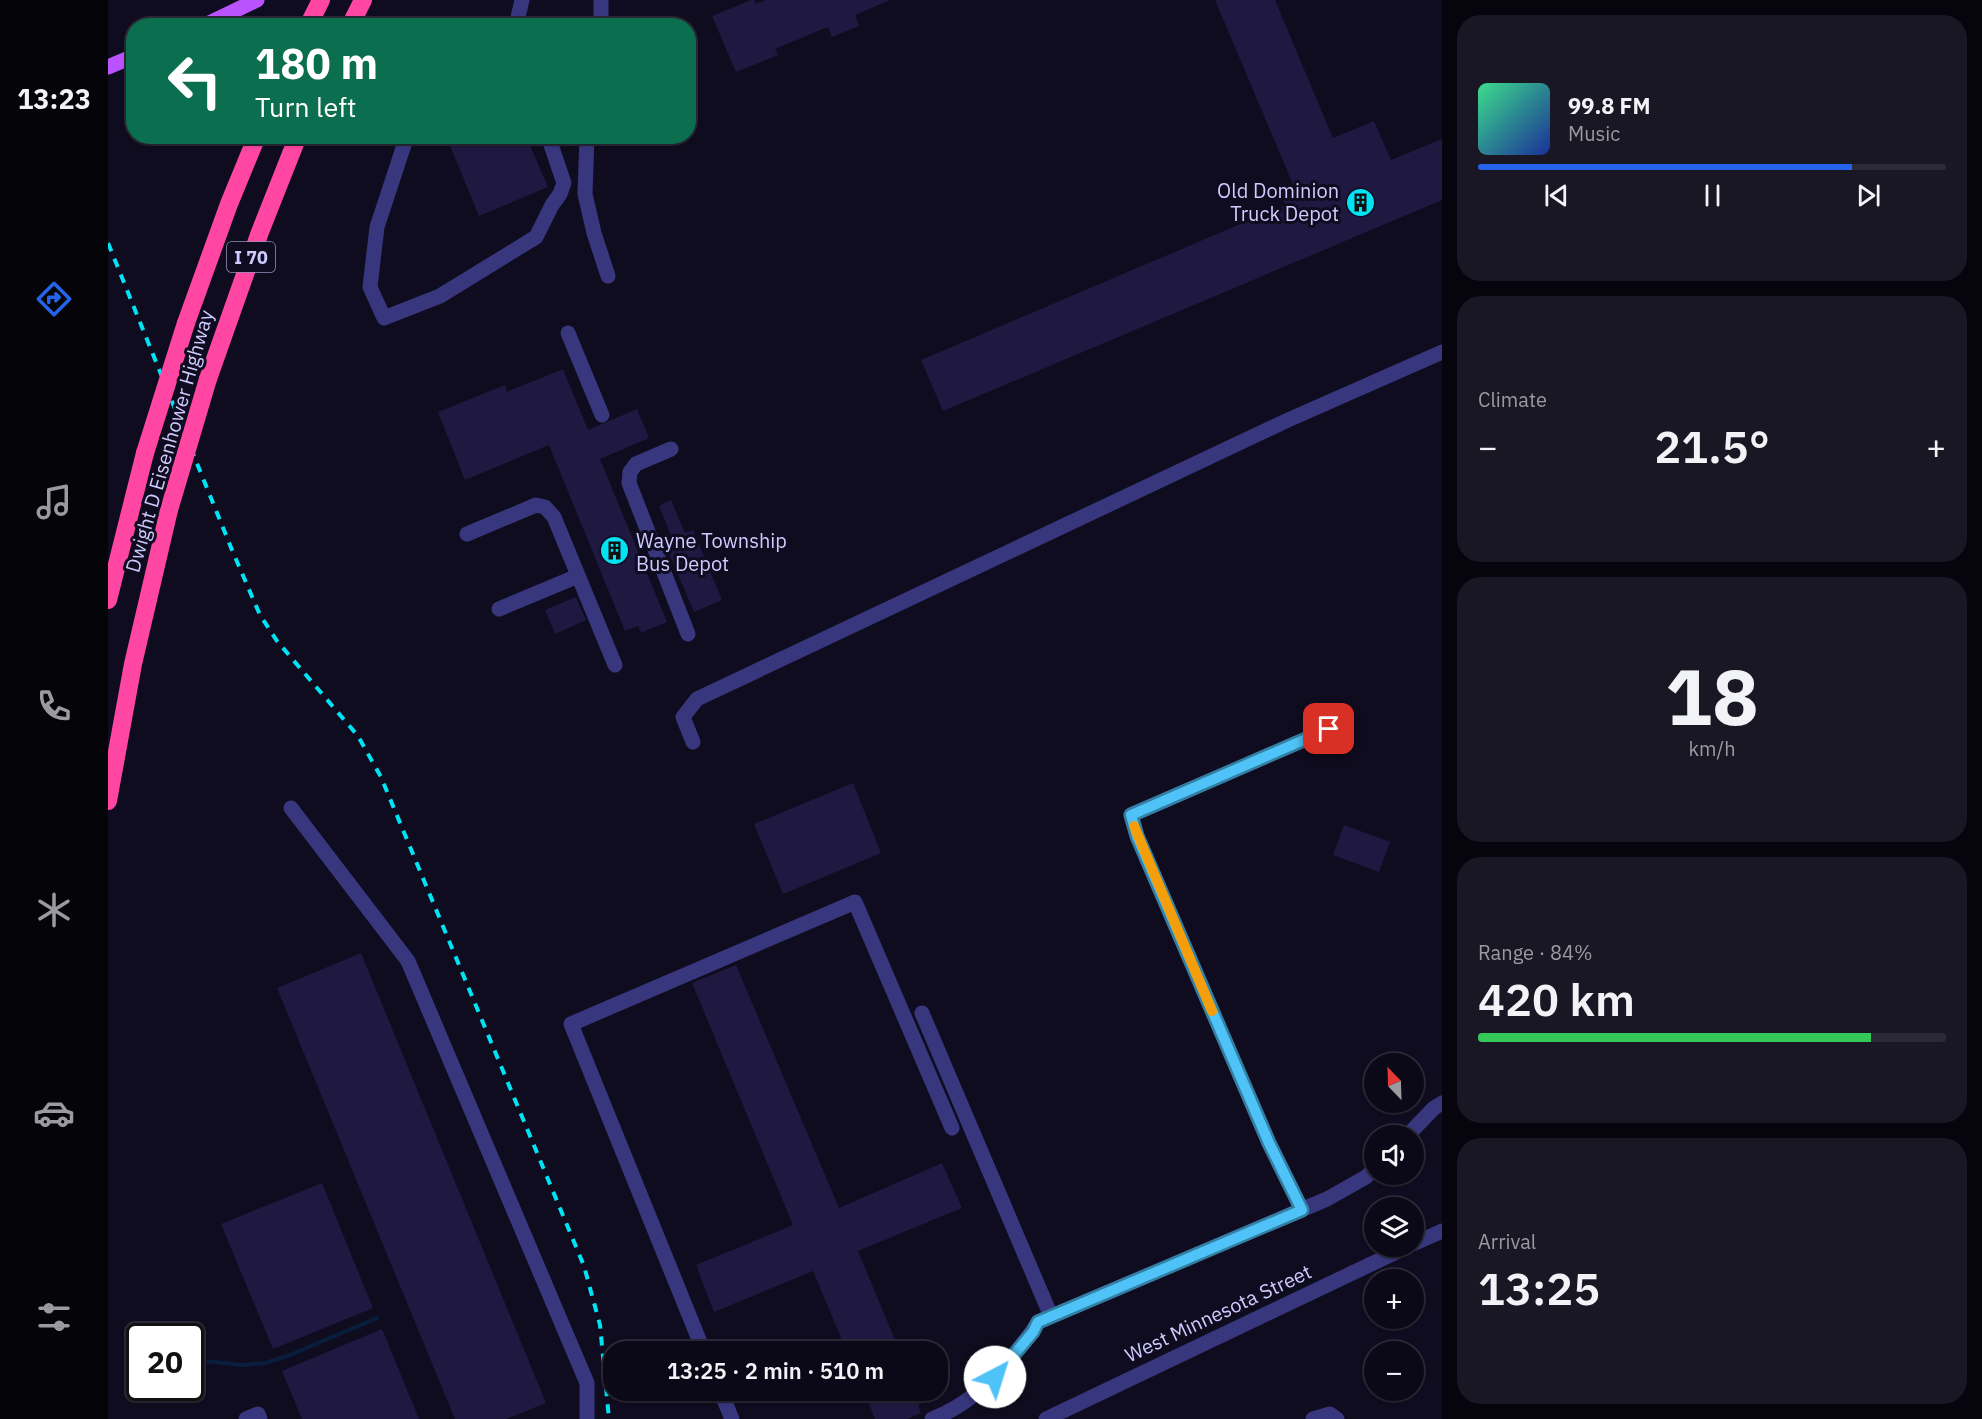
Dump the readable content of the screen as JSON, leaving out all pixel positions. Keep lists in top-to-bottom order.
{
  "streets": {
    "highway": ["I 70", "Dwight D Eisenhower Highway"],
    "street": ["West Minnesota Street"]
  },
  "places": {
    "building": ["Old Dominion Truck Depot", "Wayne Township Bus Depot"]
  },
  "north": "top left",
  "page": {
    "tabs": "13:23",
    "turn": ["180 m", "Turn left"],
    "song": ["99.8 FM", "Music"],
    "tile": [
      "Climate",
      ["18", "km/h"],
      ["Range · 84%", "420 km"],
      ["Arrival", "13:25"]
    ],
    "heat": ["−", "21.5°", "+"],
    "map_buttons": ["+", "−"],
    "limit": "20",
    "trip": "13:25 · 2 min · 510 m"
  }
}
